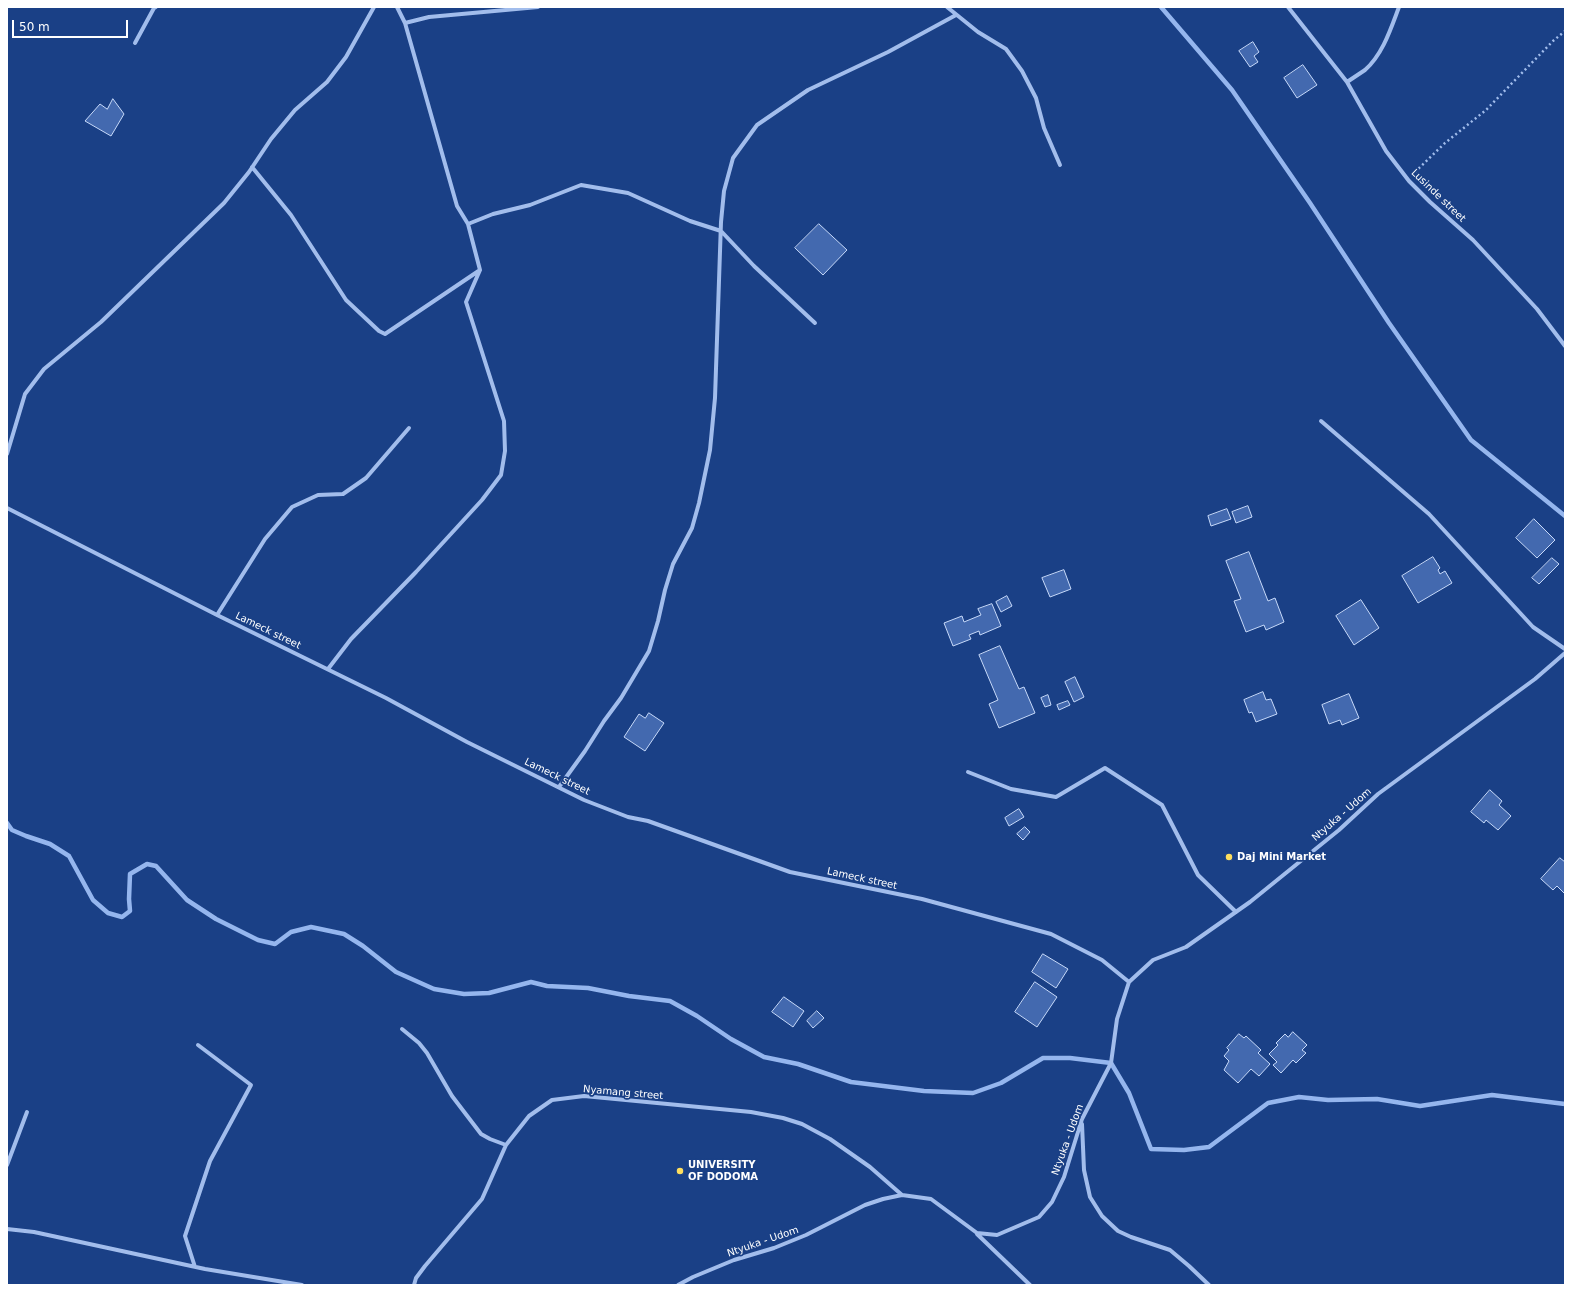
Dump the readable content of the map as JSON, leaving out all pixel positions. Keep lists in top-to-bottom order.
{
  "streets": {
    "street": [
      "Lusinde street",
      "Lameck street",
      "Ntyuka - Udom",
      "Nyamang street"
    ]
  },
  "crossings": [
    ["Lameck street", "Ntyuka - Udom"],
    ["Ntyuka - Udom", "Nyamang street"]
  ],
  "places": ["Daj Mini Market", "UNIVERSITY OF DODOMA"],
  "scale_bar": "50 m"
}
